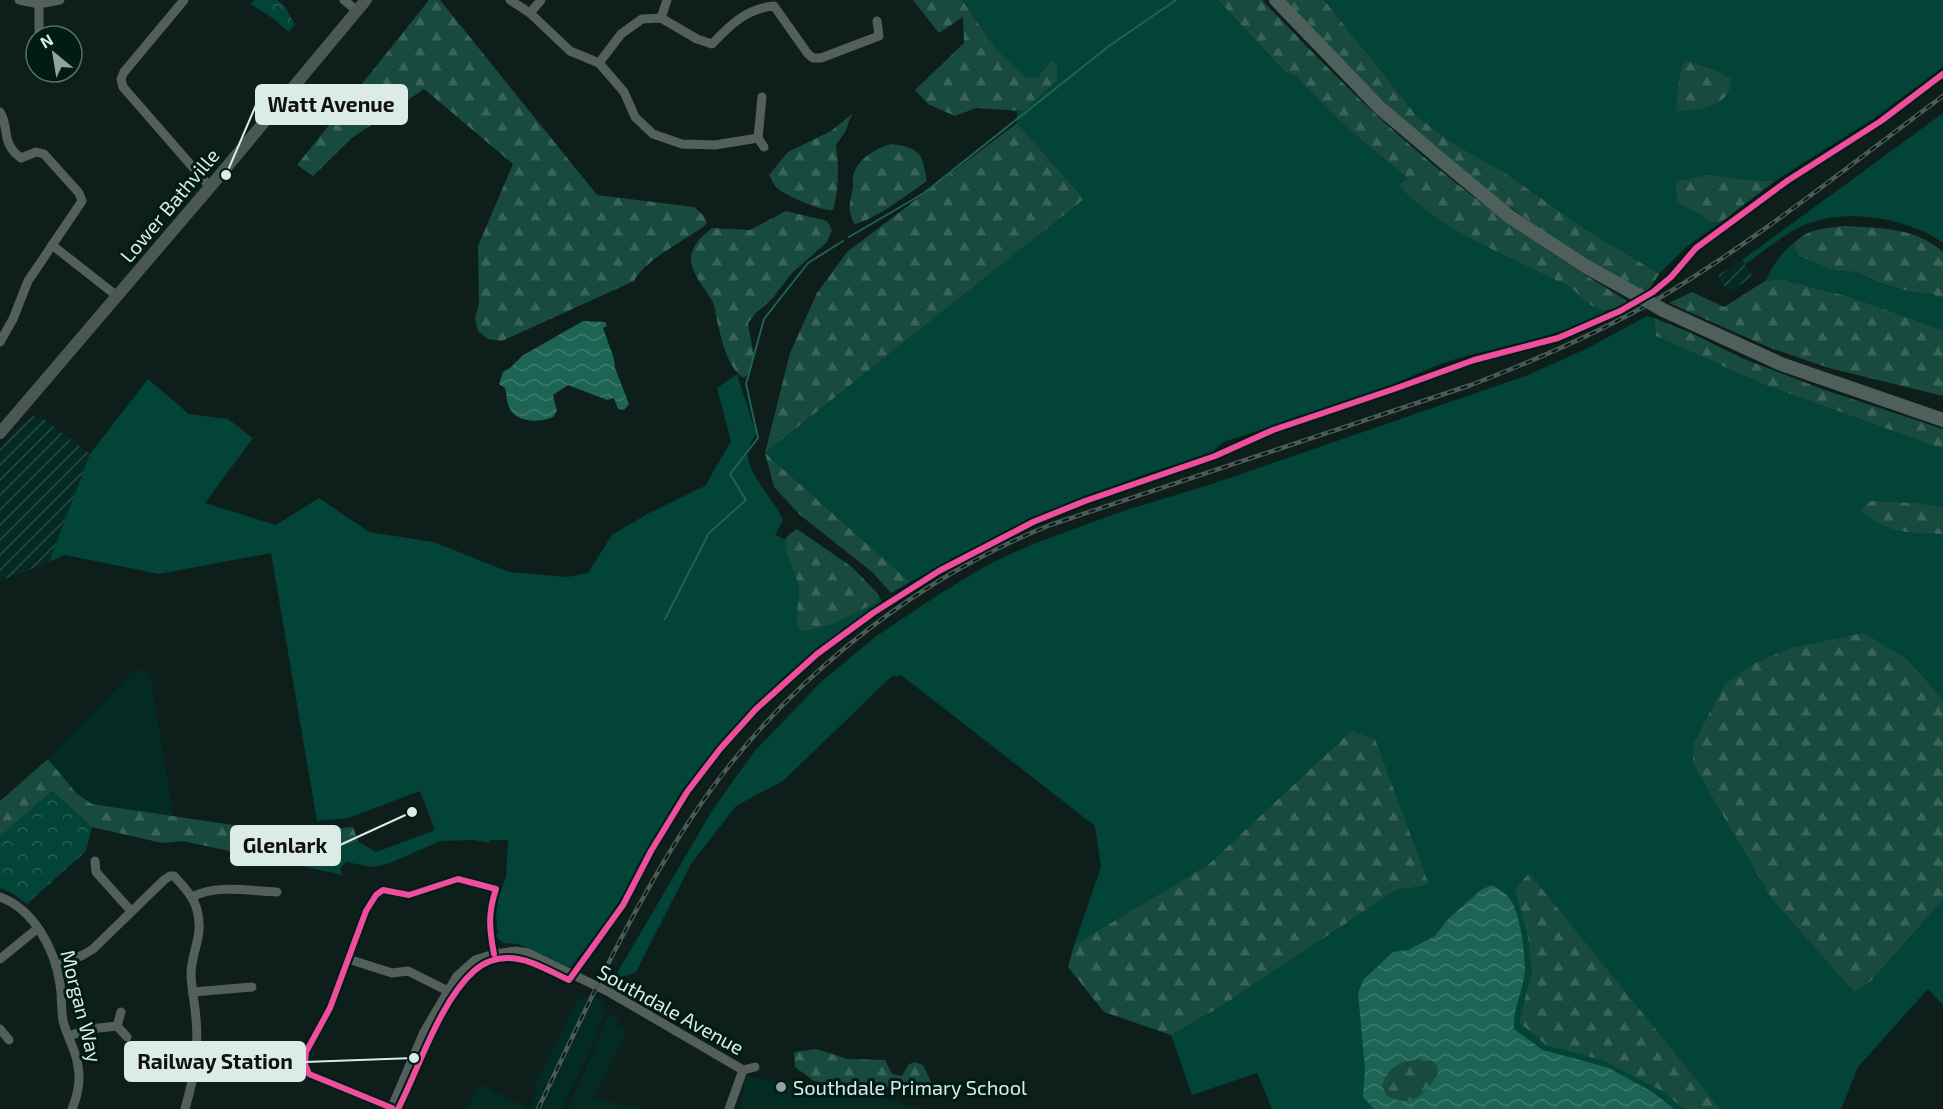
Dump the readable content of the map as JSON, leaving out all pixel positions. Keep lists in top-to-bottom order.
{
  "streets": {
    "main road": ["Lower Bathville"],
    "street": ["Morgan Way", "Southdale Avenue"]
  },
  "places": [
    "Watt Avenue",
    "Glenlark",
    "Railway Station",
    "Southdale Primary School"
  ],
  "north": "top left"
}
